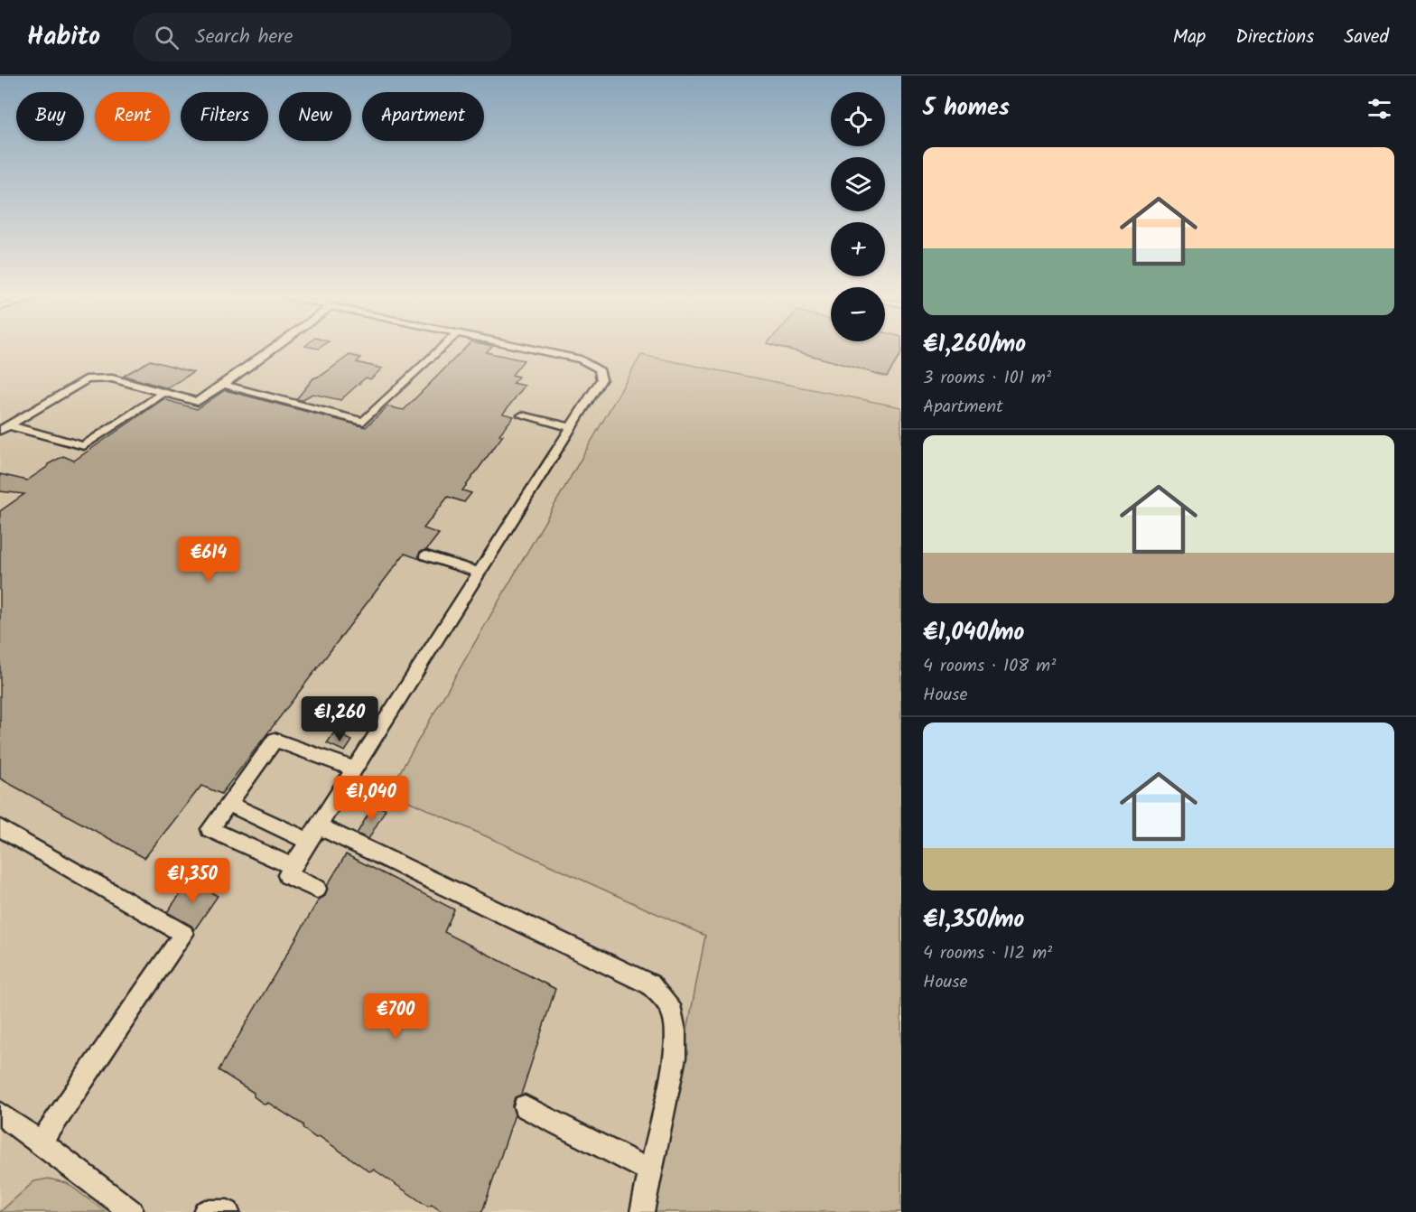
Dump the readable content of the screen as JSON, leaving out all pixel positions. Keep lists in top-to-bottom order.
{
  "page": {
    "header": "Habito",
    "search": "Search here",
    "nav": ["Map", "Directions", "Saved"],
    "heading": "5 homes",
    "map_buttons": ["+", "−"],
    "chip": [
      "Buy",
      "Rent",
      "Filters",
      "New",
      "Apartment"
    ],
    "list": [
      {
        "name": "€1,260/mo",
        "note": "3 rooms · 101 m² · Apartment"
      },
      {
        "name": "€1,040/mo",
        "note": "4 rooms · 108 m² · House"
      },
      {
        "name": "€1,350/mo",
        "note": "4 rooms · 112 m² · House"
      }
    ],
    "price": [
      "€614",
      "€1,260",
      "€1,040",
      "€1,350",
      "€700"
    ]
  }
}
